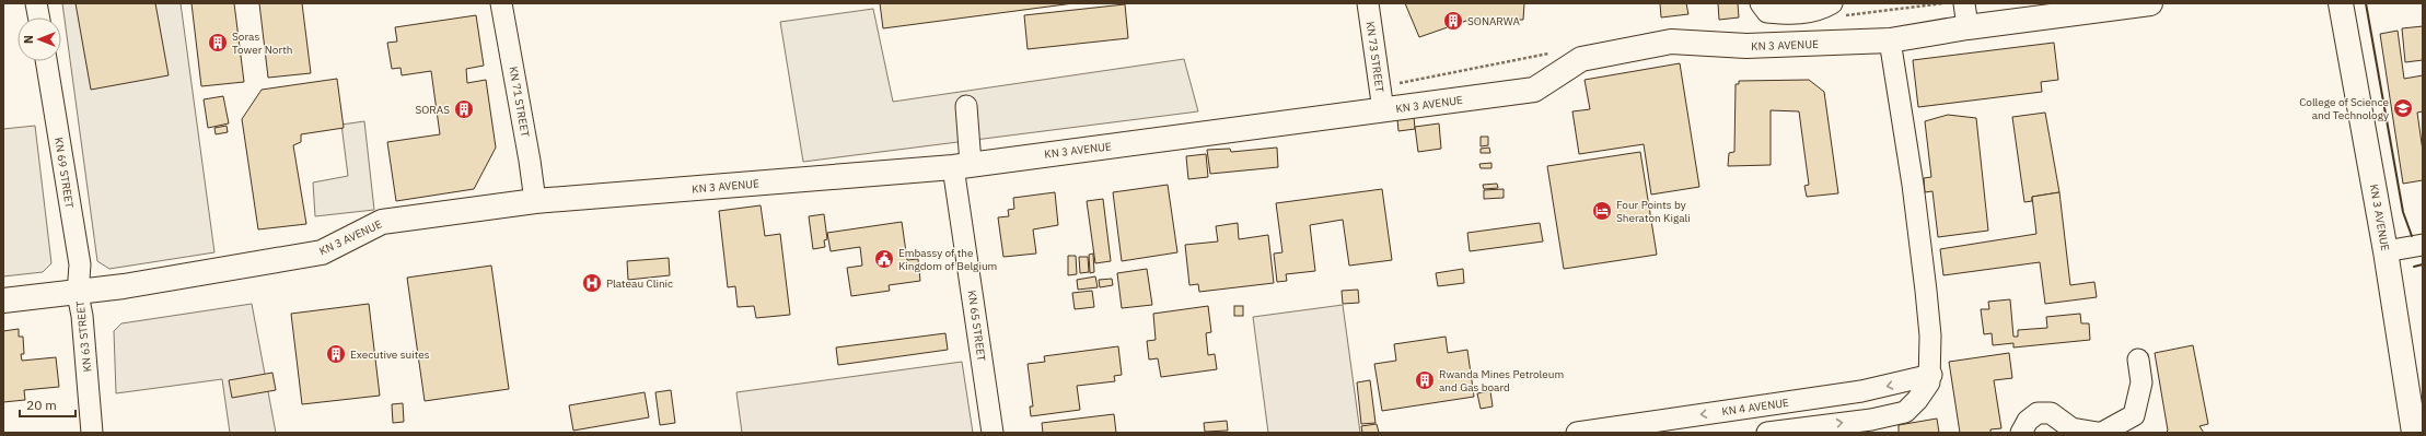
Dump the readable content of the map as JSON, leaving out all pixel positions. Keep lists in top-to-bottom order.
{
  "streets": {
    "main road": ["KN 3 AVENUE"],
    "street": [
      "KN 73 STREET",
      "KN 71 STREET",
      "KN 69 STREET",
      "KN 65 STREET",
      "KN 63 STREET",
      "KN 4 AVENUE"
    ]
  },
  "crossings": [
    ["KN 3 AVENUE", "KN 73 STREET"],
    ["KN 3 AVENUE", "KN 71 STREET"],
    ["KN 3 AVENUE", "KN 69 STREET"],
    ["KN 3 AVENUE", "KN 65 STREET"],
    ["KN 3 AVENUE", "KN 63 STREET"],
    ["KN 69 STREET", "KN 63 STREET"]
  ],
  "one_way": ["KN 4 AVENUE"],
  "places": {
    "building": [
      "SONARWA",
      "Soras Tower North",
      "SORAS",
      "Executive suites",
      "Rwanda Mines Petroleum and Gas board"
    ],
    "school or university": ["College of Science and Technology"],
    "hotel": ["Four Points by Sheraton Kigali"],
    "public building": ["Embassy of the Kingdom of Belgium"],
    "hospital": ["Plateau Clinic"]
  },
  "scale_bar": "20 m",
  "north": "left"
}
